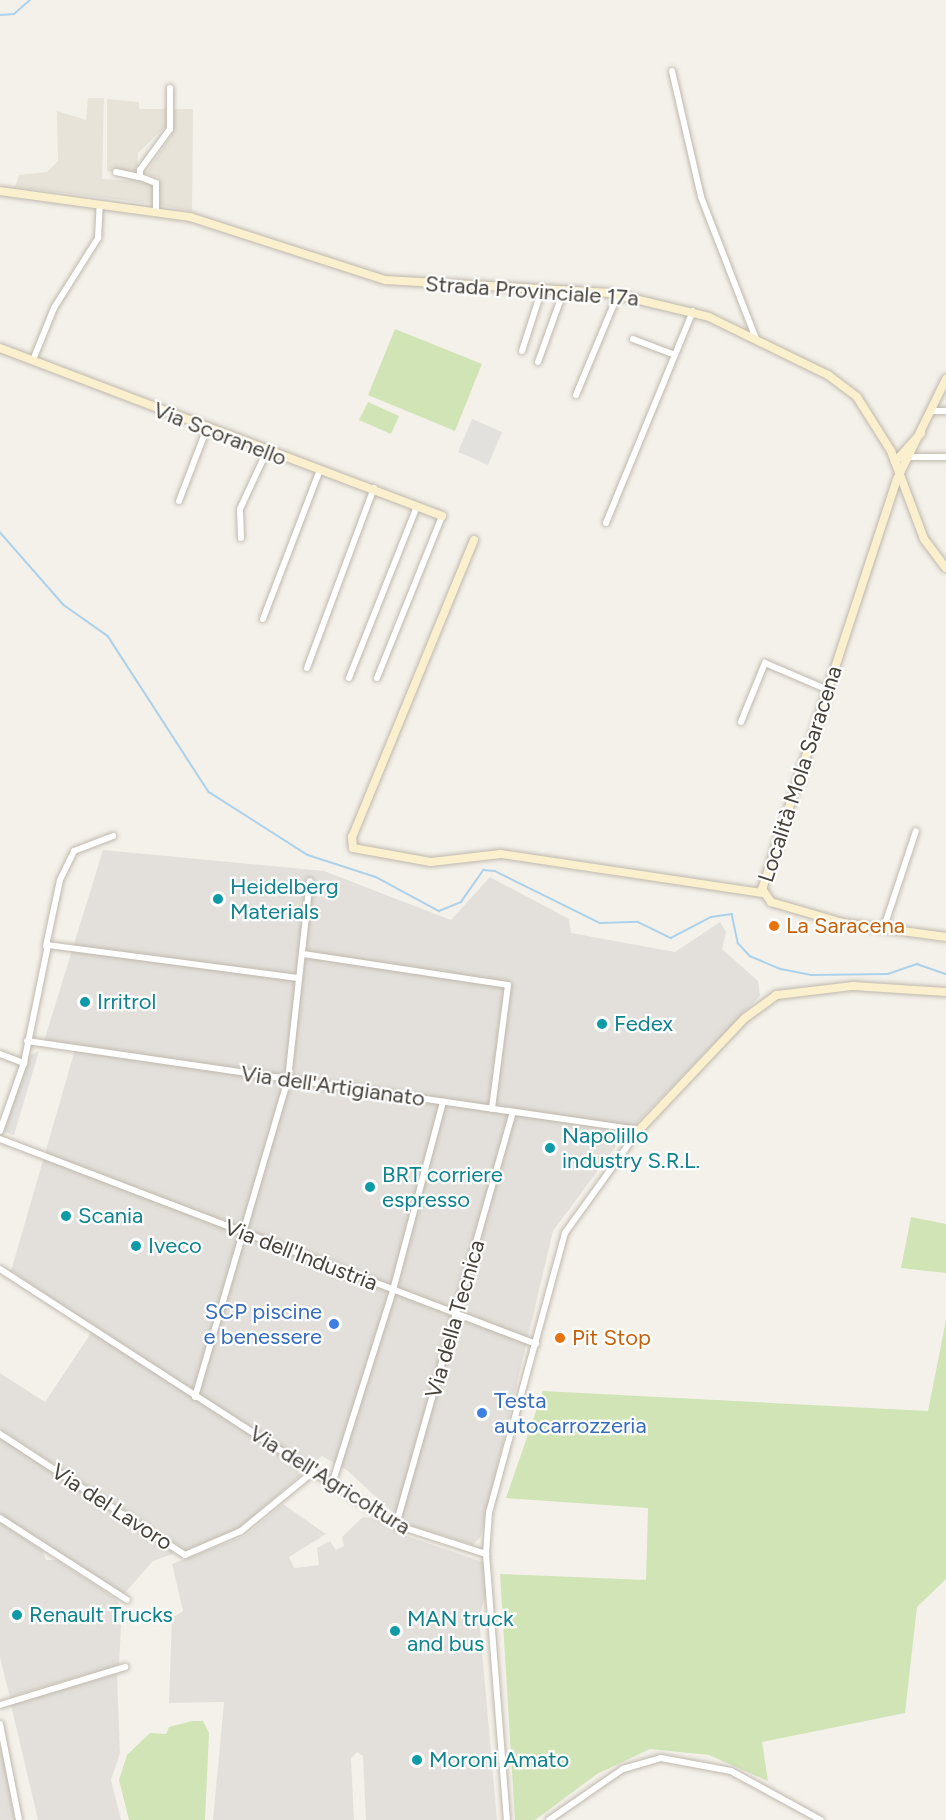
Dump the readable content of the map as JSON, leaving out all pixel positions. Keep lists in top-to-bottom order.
{
  "streets": {
    "street": [
      "Strada Provinciale 17a",
      "Via Scoranello",
      "Località Mola Saracena",
      "Via dell'Artigianato",
      "Via dell'Industria",
      "Via della Tecnica",
      "Via dell'Agricoltura",
      "Via del Lavoro"
    ]
  },
  "crossings": [
    ["Strada Provinciale 17a", "Località Mola Saracena"],
    ["Via dell'Artigianato", "Via della Tecnica"],
    ["Via dell'Industria", "Via della Tecnica"],
    ["Via della Tecnica", "Via dell'Agricoltura"],
    ["Via dell'Agricoltura", "Via del Lavoro"]
  ],
  "places": [
    "Heidelberg Materials",
    "La Saracena",
    "Irritrol",
    "Fedex",
    "Napolillo industry S.R.L.",
    "BRT corriere espresso",
    "Scania",
    "Iveco",
    "SCP piscine e benessere",
    "Pit Stop",
    "Testa autocarrozzeria",
    "Renault Trucks",
    "MAN truck and bus",
    "Moroni Amato"
  ]
}
